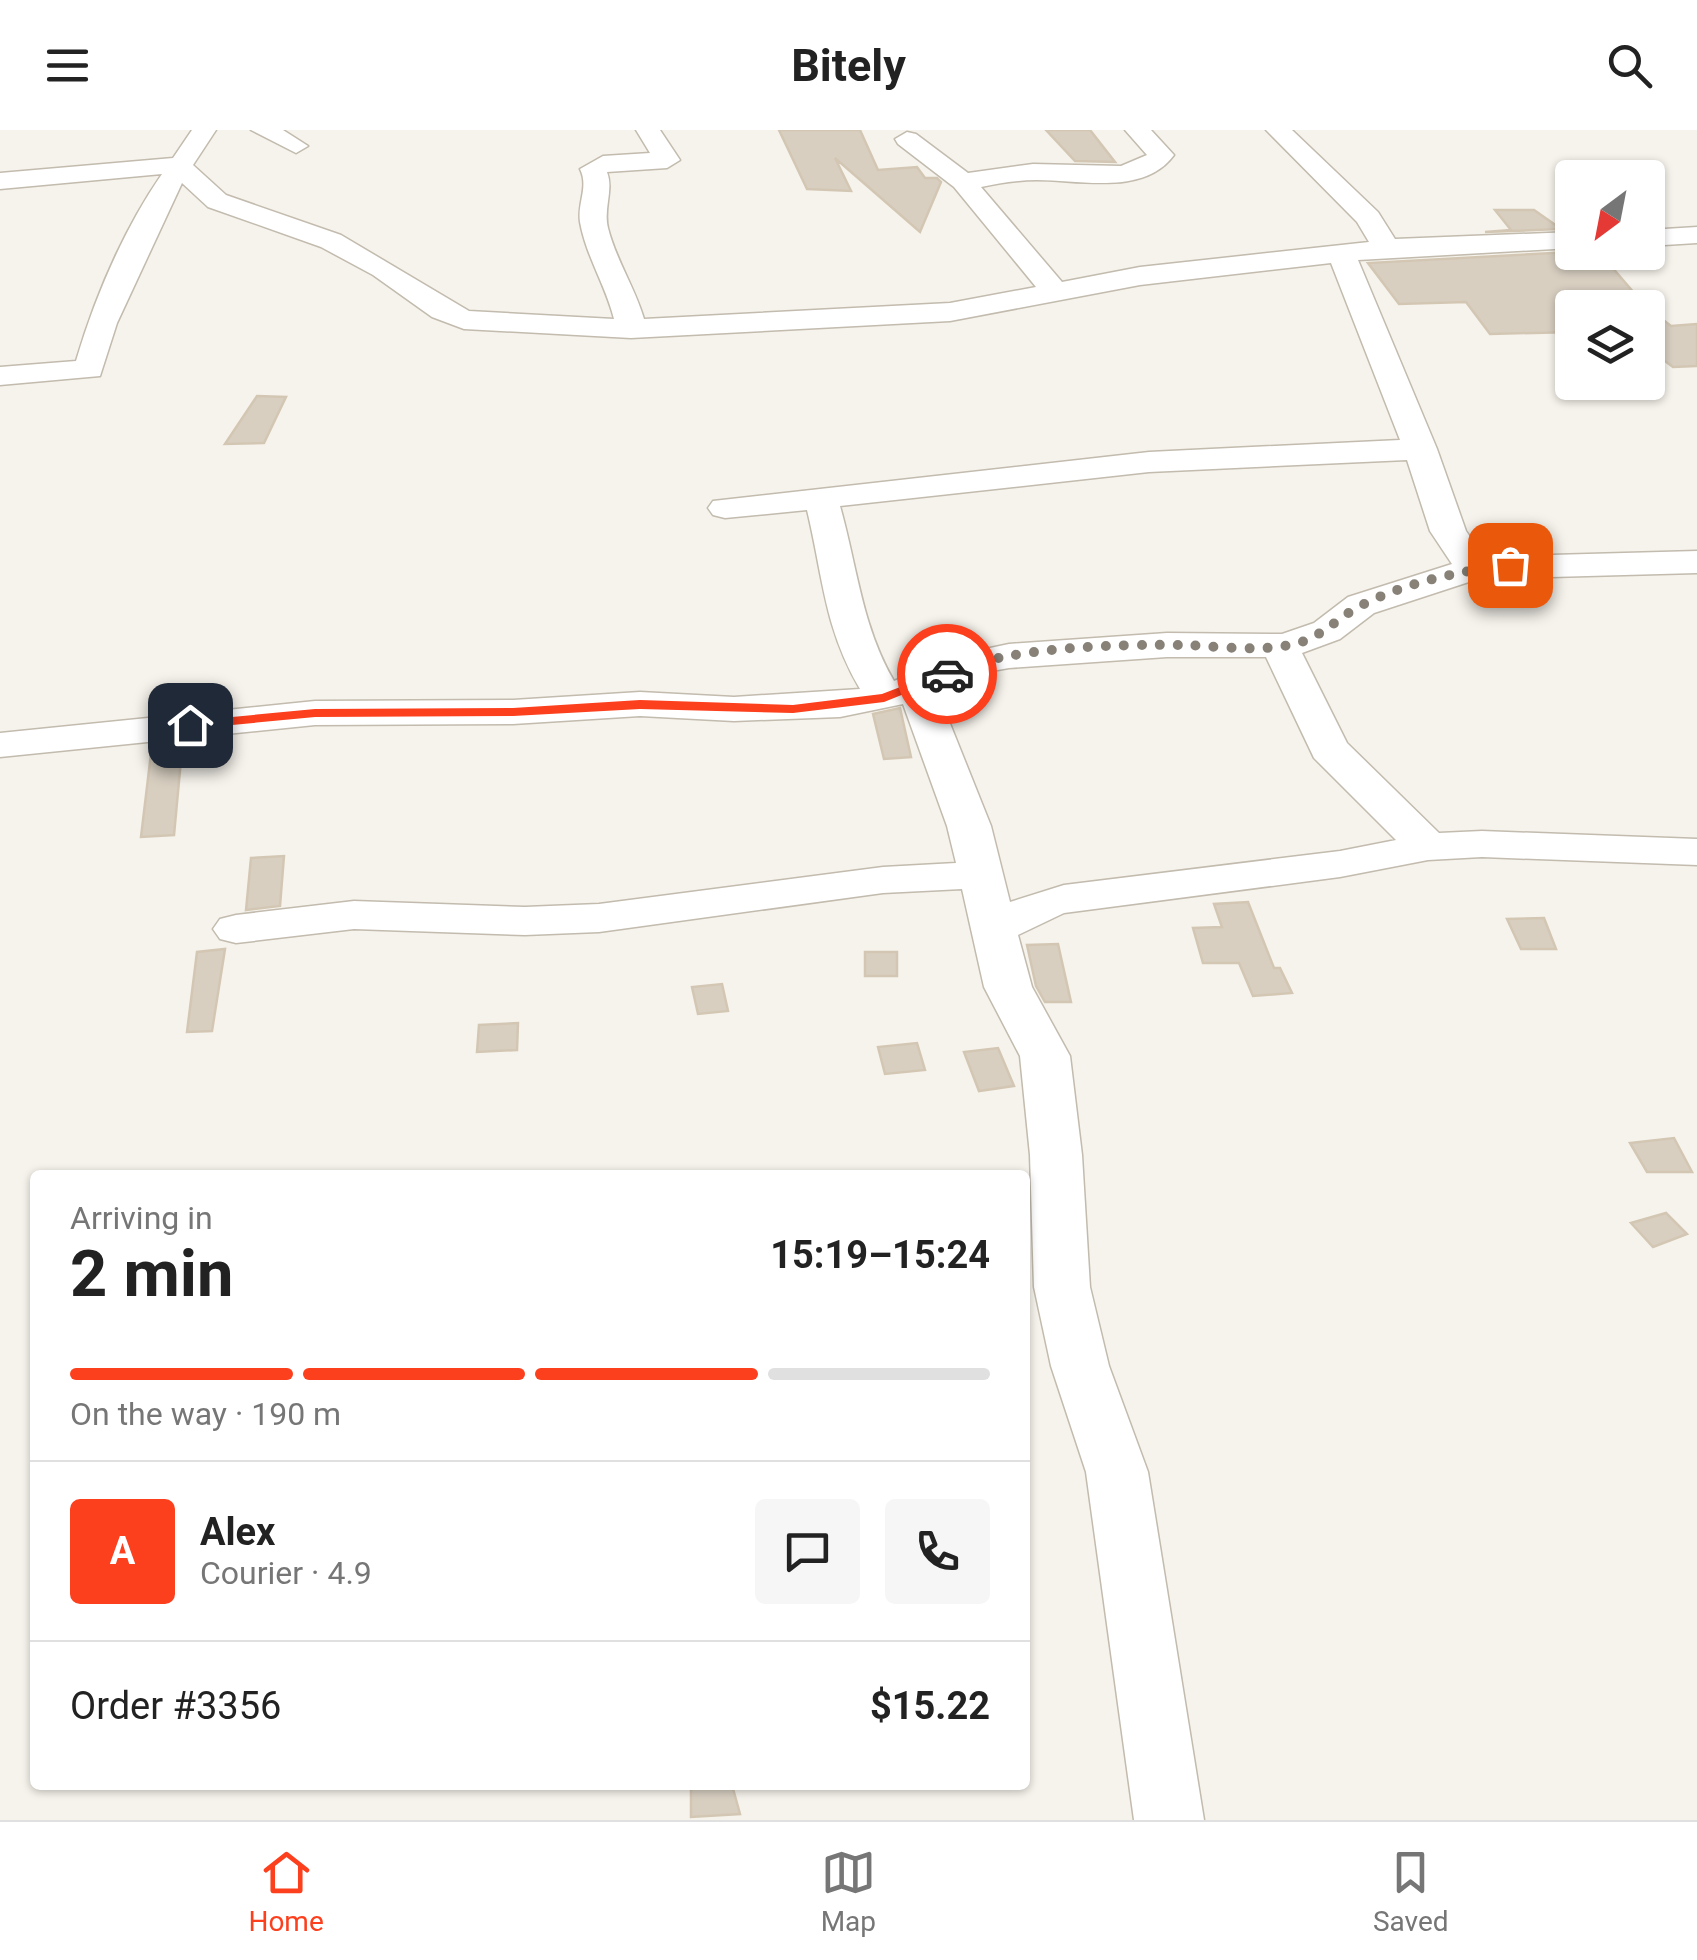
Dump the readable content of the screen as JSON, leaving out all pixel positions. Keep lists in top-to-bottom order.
{
  "north": "bottom left",
  "page": {
    "header": "Bitely",
    "heading": ["2 min", "Arriving in", "15:19–15:24"],
    "panel": [
      "Alex",
      "Courier · 4.9",
      "Order #3356",
      "$15.22"
    ],
    "bar": "On the way · 190 m",
    "round": "A",
    "tabs": ["Home", "Map", "Saved"]
  }
}
